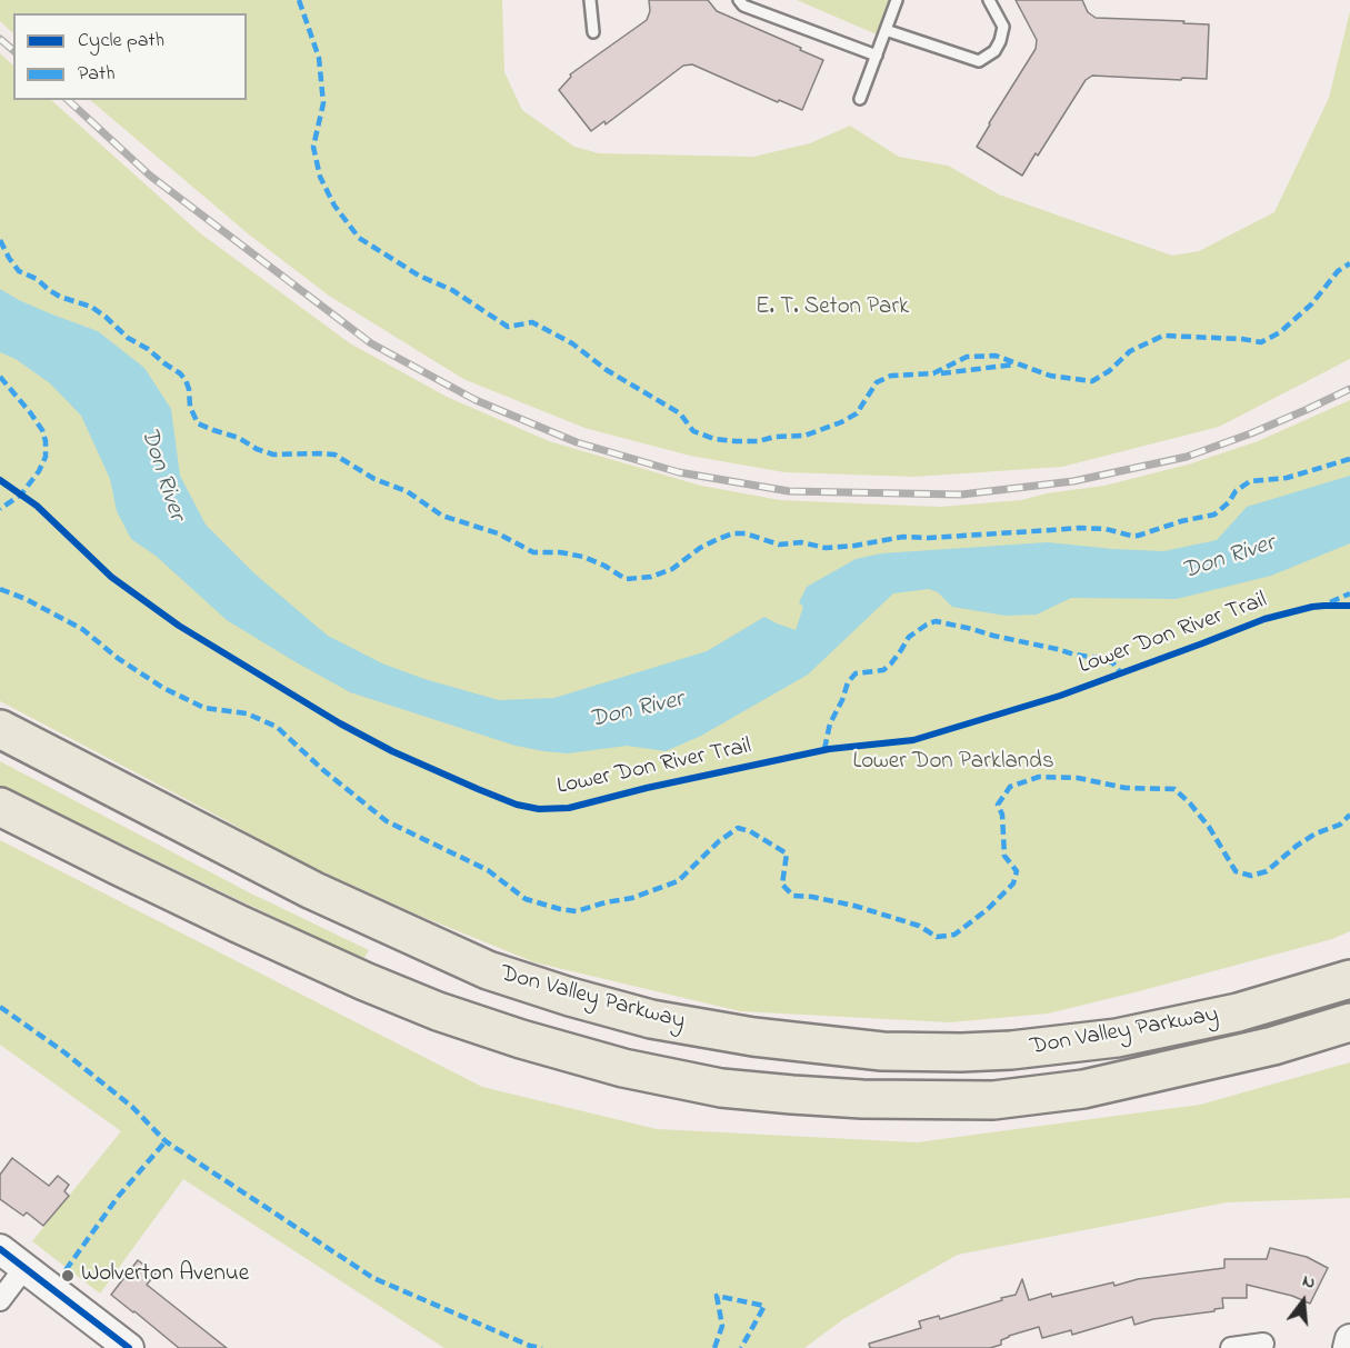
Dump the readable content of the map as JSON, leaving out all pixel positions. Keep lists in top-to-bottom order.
{
  "streets": {
    "highway": ["Don Valley Parkway"],
    "cycle path": ["Lower Don River Trail"]
  },
  "water": ["Don River"],
  "parks": ["E. T. Seton Park", "Lower Don Parklands"],
  "places": ["Wolverton Avenue"],
  "legend": ["Cycle path", "Path"],
  "north": "top"
}
